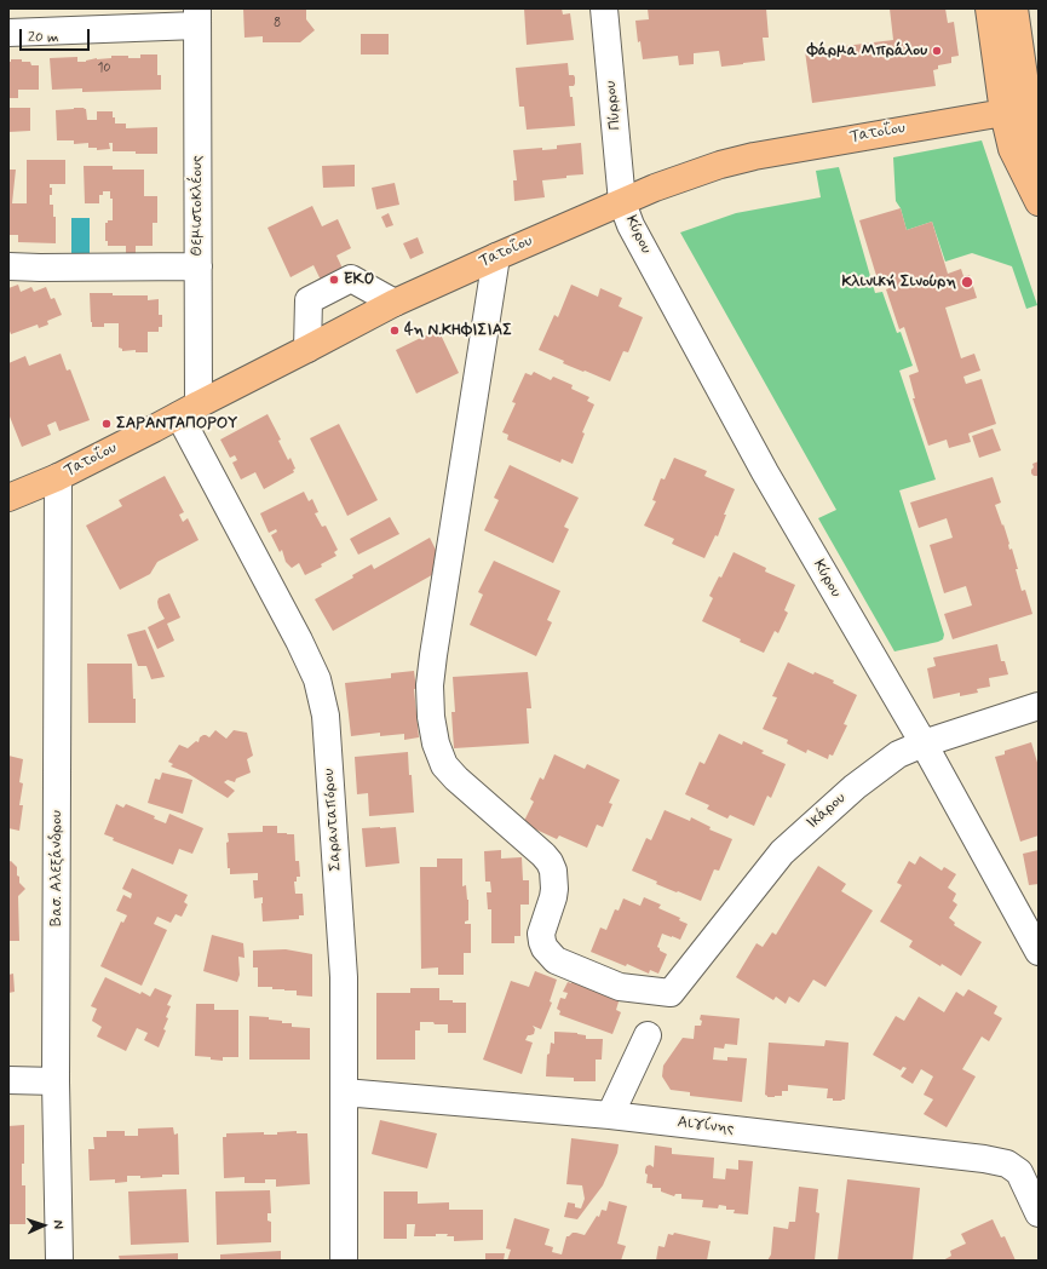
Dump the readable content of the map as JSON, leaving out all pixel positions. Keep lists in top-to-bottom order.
{
  "streets": {
    "main road": ["Τατοΐου"],
    "street": [
      "Πύρρου",
      "Θεμιστοκλέους",
      "Κύρου",
      "Ικάρου",
      "Σαρανταπόρου",
      "Βασ. Αλεξάνδρου",
      "Αιγίνης"
    ]
  },
  "crossings": [
    ["Πύρρου", "Τατοΐου"],
    ["Πύρρου", "Κύρου"],
    ["Τατοΐου", "Θεμιστοκλέους"],
    ["Τατοΐου", "Κύρου"],
    ["Τατοΐου", "Ικάρου"],
    ["Τατοΐου", "Σαρανταπόρου"],
    ["Τατοΐου", "Βασ. Αλεξάνδρου"],
    ["Θεμιστοκλέους", "Σαρανταπόρου"],
    ["Κύρου", "Ικάρου"],
    ["Σαρανταπόρου", "Αιγίνης"]
  ],
  "places": [
    "Φάρμα Μπράλου",
    "EKO",
    "Κλινική Σινούρη",
    "4η Ν.ΚΗΦΙΣΙΑΣ",
    "ΣΑΡΑΝΤΑΠΟΡΟΥ"
  ],
  "house_numbers": ["8", "10"],
  "scale_bar": "20 m",
  "north": "right"
}
